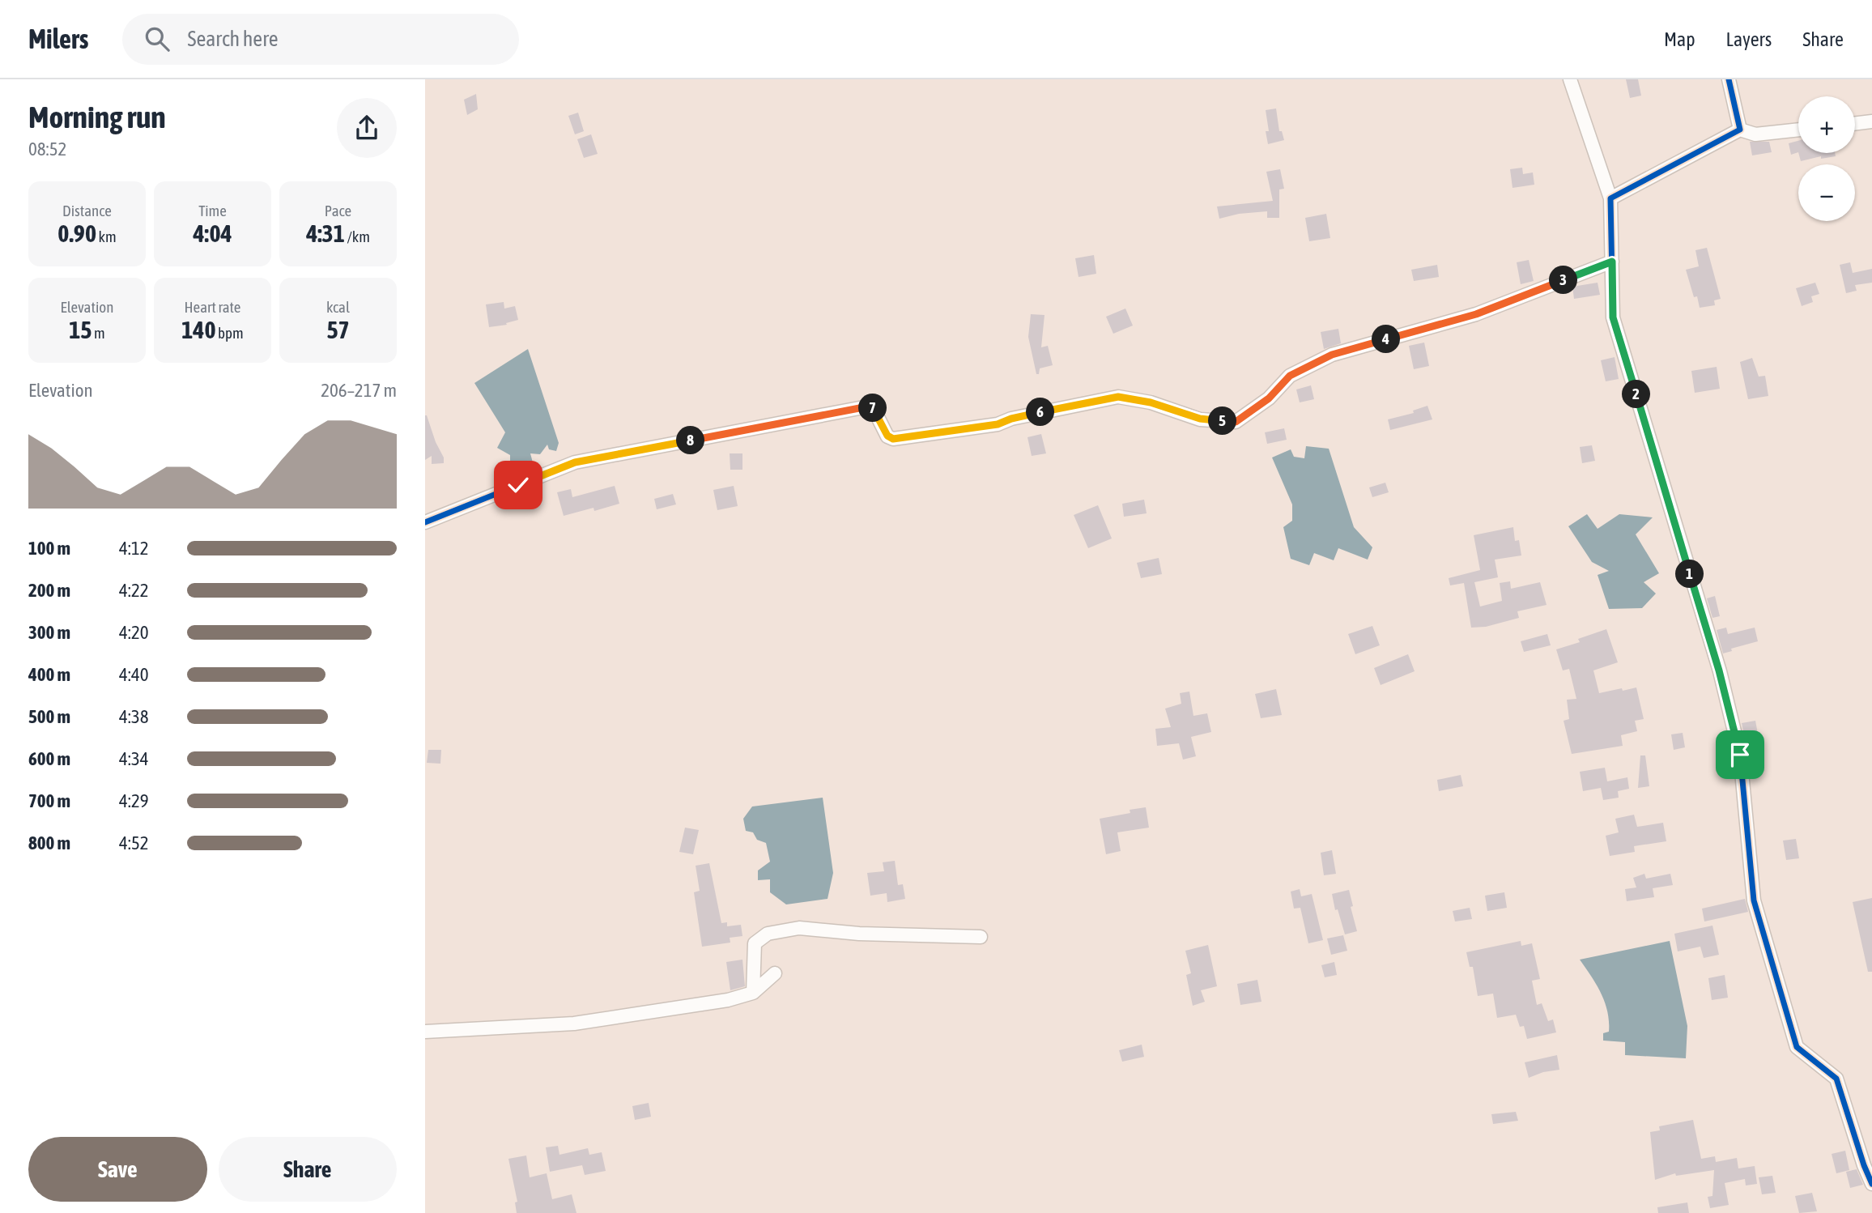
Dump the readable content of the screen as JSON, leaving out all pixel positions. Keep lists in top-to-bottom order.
{
  "page": {
    "header": "Milers",
    "search": "Search here",
    "nav": ["Map", "Layers", "Share"],
    "heading": ["Morning run", "08:52"],
    "map_buttons": ["+", "−"],
    "stats": [
      ["Distance", "0.90 km"],
      ["Time", "4:04"],
      ["Pace", "4:31 /km"],
      ["Elevation", "15 m"],
      ["Heart rate", "140 bpm"],
      ["kcal", "57"]
    ],
    "pins": [
      "3",
      "4",
      "2",
      "7",
      "6",
      "5",
      "8",
      "1"
    ],
    "chart": ["Elevation", "206–217 m"],
    "list": [
      {
        "name": "100 m",
        "note": "4:12"
      },
      {
        "name": "200 m",
        "note": "4:22"
      },
      {
        "name": "300 m",
        "note": "4:20"
      },
      {
        "name": "400 m",
        "note": "4:40"
      },
      {
        "name": "500 m",
        "note": "4:38"
      },
      {
        "name": "600 m",
        "note": "4:34"
      },
      {
        "name": "700 m",
        "note": "4:29"
      },
      {
        "name": "800 m",
        "note": "4:52"
      }
    ],
    "buttons": ["Save", "Share"]
  }
}
